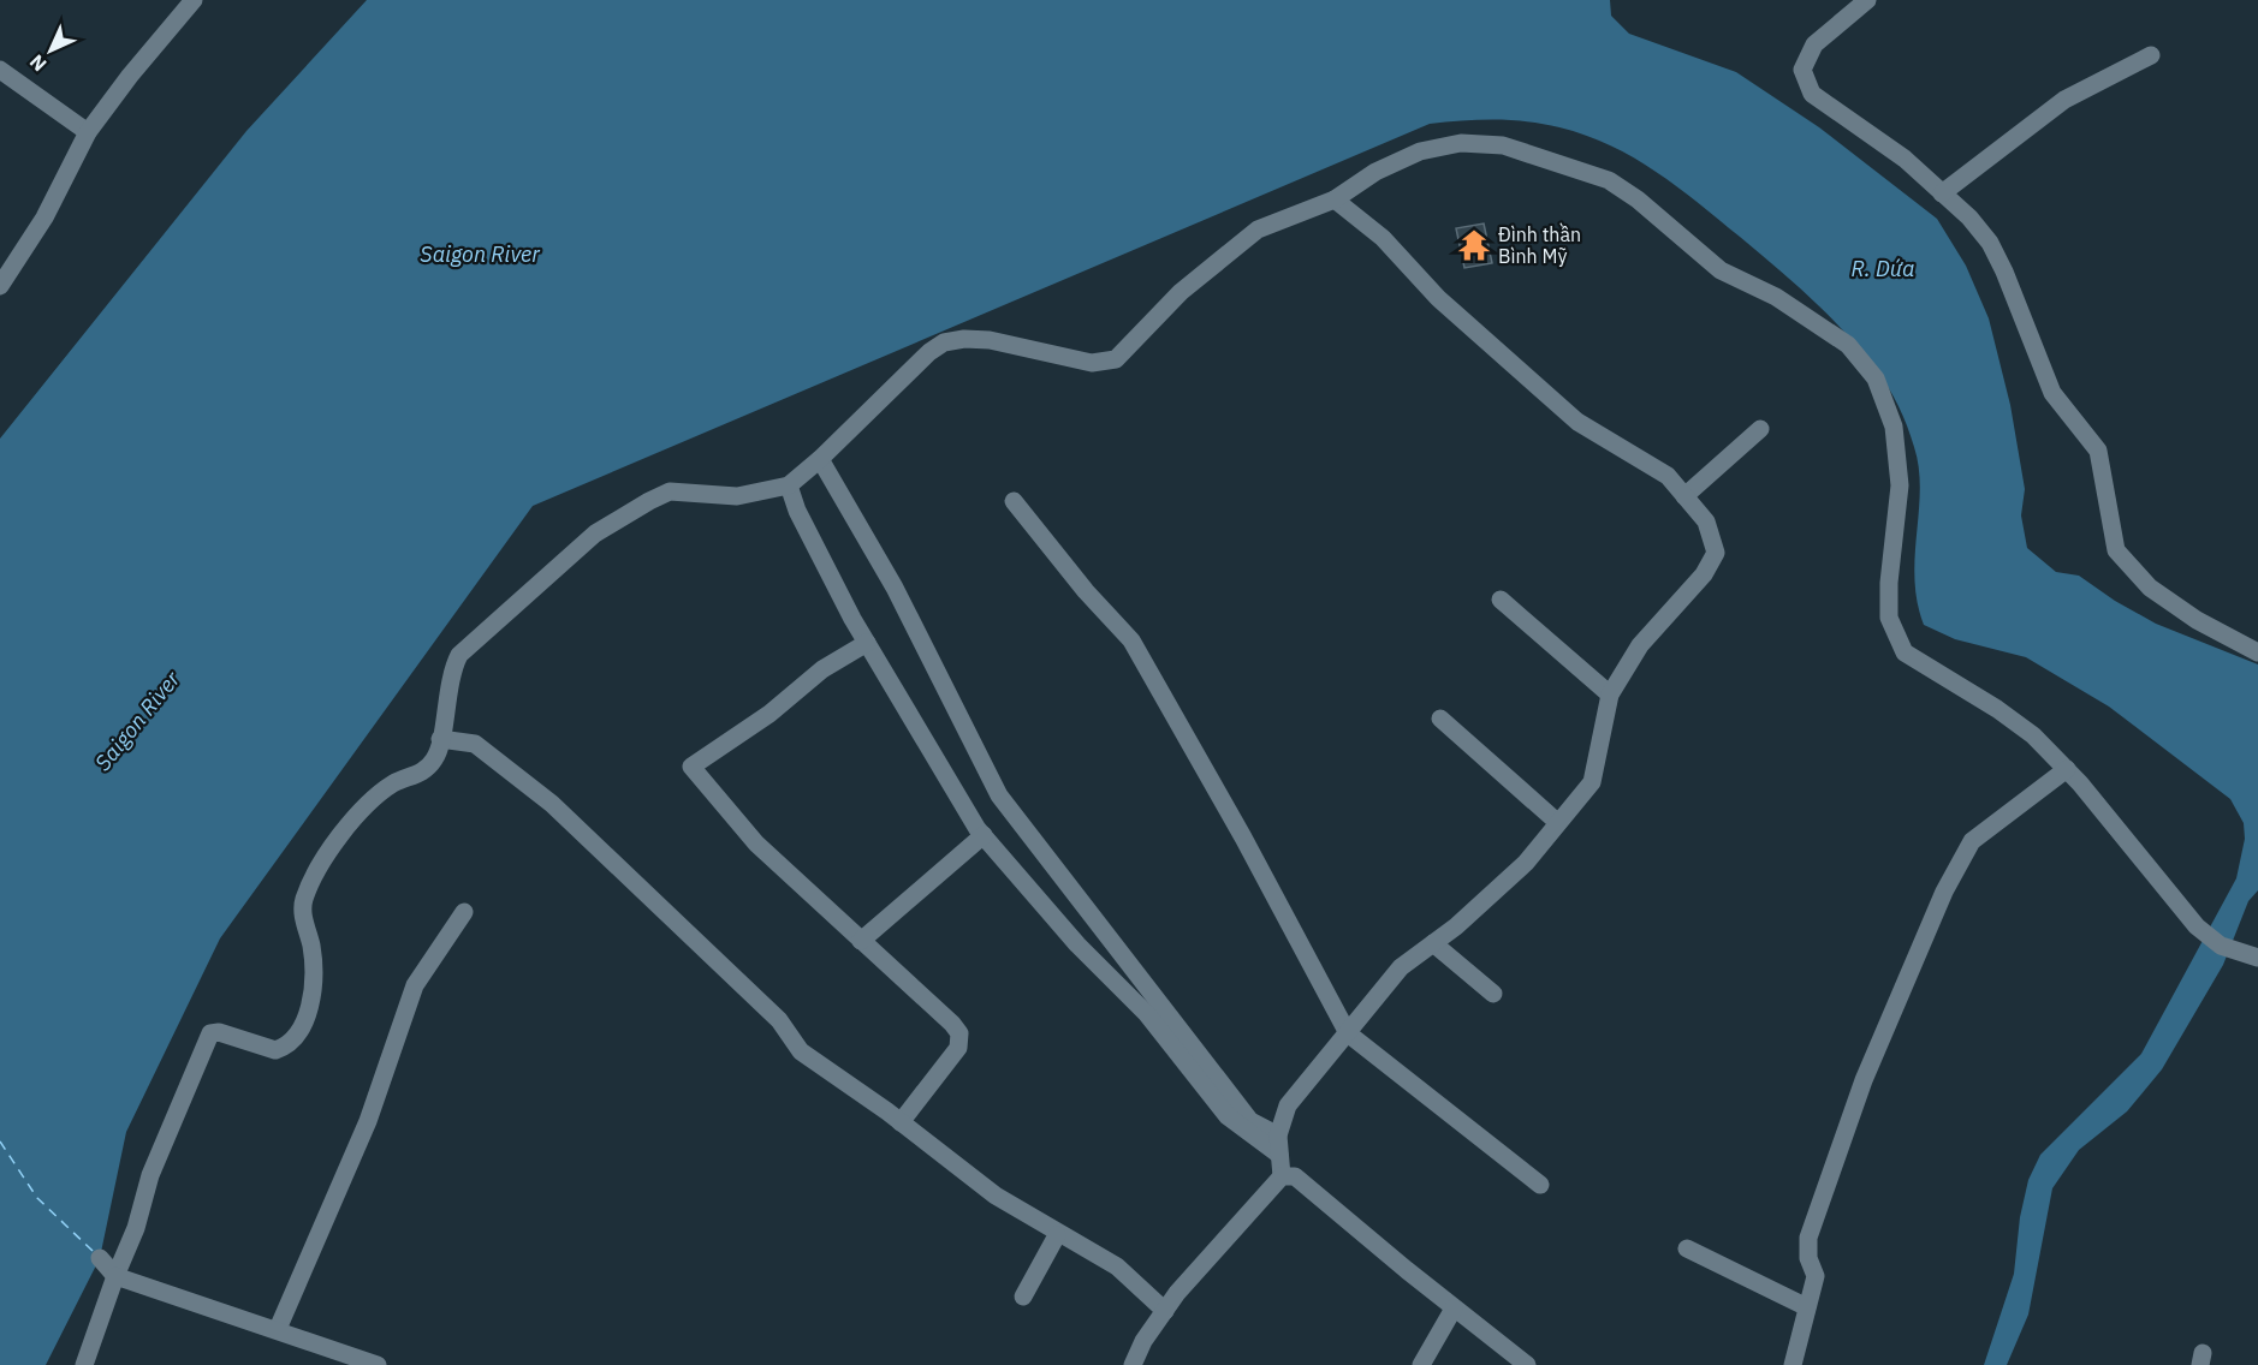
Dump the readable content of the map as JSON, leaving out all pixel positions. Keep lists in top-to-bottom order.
{
  "water": ["Saigon River", "R. Dứa"],
  "places": {
    "temple": ["Đình thần Bình Mỹ"]
  },
  "north": "bottom left"
}
